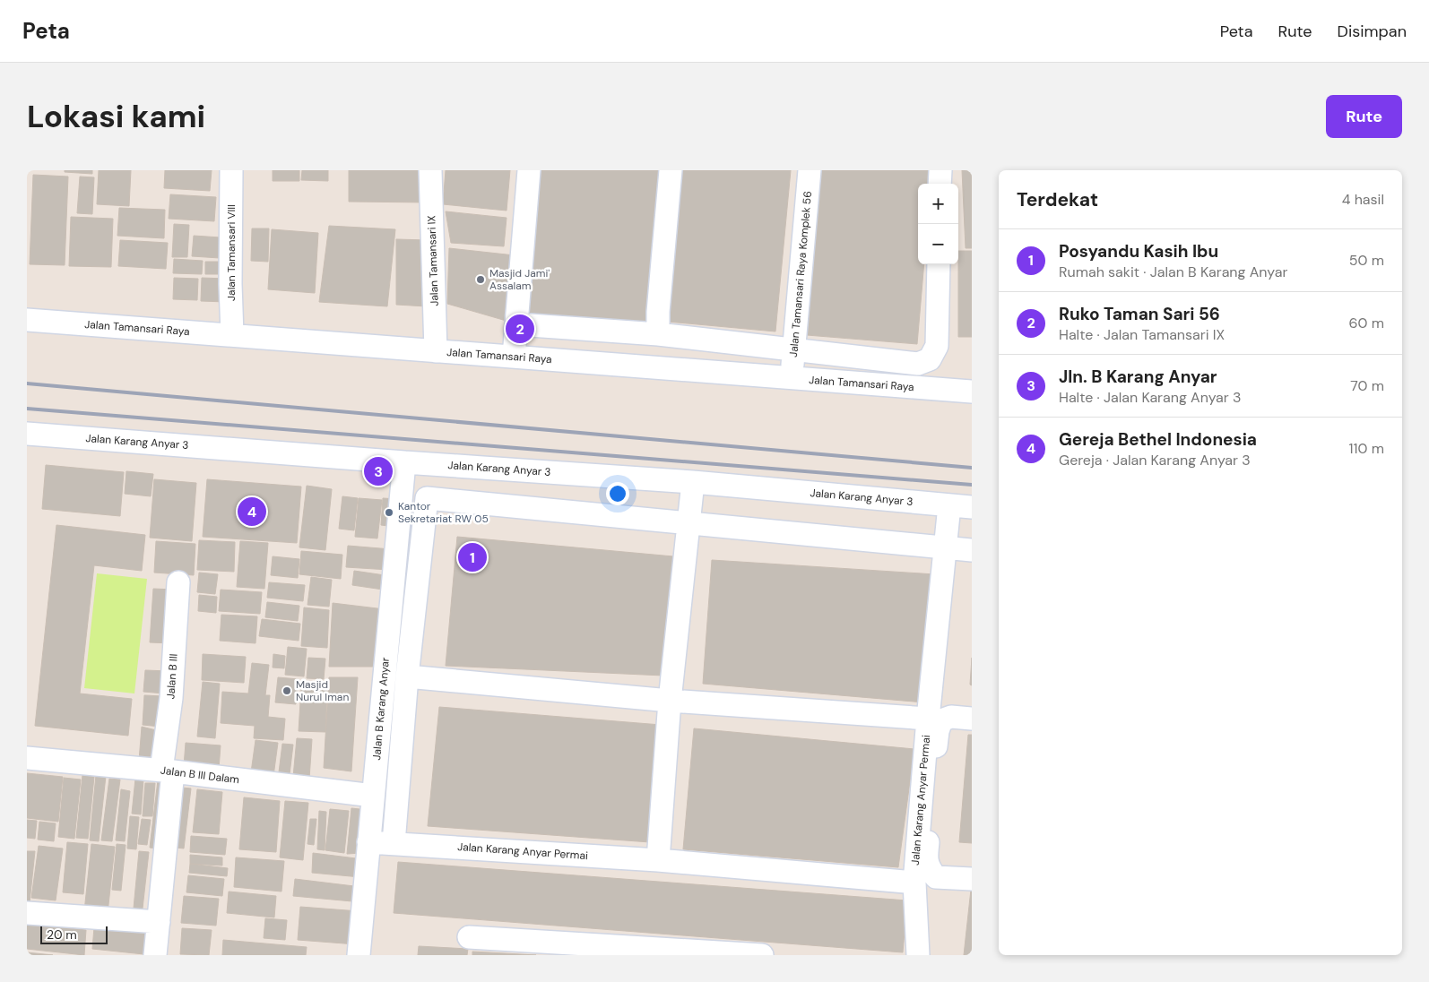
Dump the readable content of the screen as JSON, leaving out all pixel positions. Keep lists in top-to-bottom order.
{
  "streets": {
    "street": [
      "Jalan Tamansari VIII",
      "Jalan Tamansari IX",
      "Jalan Tamansari Raya Komplek 56",
      "Jalan Tamansari Raya",
      "Jalan Karang Anyar 3",
      "Jalan B III",
      "Jalan B Karang Anyar",
      "Jalan B III Dalam",
      "Jalan Karang Anyar Permai"
    ]
  },
  "crossings": [
    ["Jalan Tamansari VIII", "Jalan Tamansari Raya"],
    ["Jalan Tamansari IX", "Jalan Tamansari Raya"],
    ["Jalan Tamansari Raya Komplek 56", "Jalan Tamansari Raya"],
    ["Jalan Karang Anyar 3", "Jalan B Karang Anyar"],
    ["Jalan B III", "Jalan B III Dalam"],
    ["Jalan B Karang Anyar", "Jalan B III Dalam"],
    ["Jalan B Karang Anyar", "Jalan Karang Anyar Permai"]
  ],
  "places": ["Masjid Jami' Assalam", "Kantor Sekretariat RW 05", "Masjid Nurul Iman"],
  "scale_bar": "20 m",
  "page": {
    "header": "Peta",
    "nav": ["Peta", "Rute", "Disimpan"],
    "buttons": "Rute",
    "title": "Lokasi kami",
    "heading": ["Terdekat", "4 hasil"],
    "map_buttons": ["+", "−"],
    "list": [
      {
        "mark": "1",
        "name": "Posyandu Kasih Ibu",
        "note": "Rumah sakit · Jalan B Karang Anyar",
        "value": "50 m"
      },
      {
        "mark": "2",
        "name": "Ruko Taman Sari 56",
        "note": "Halte · Jalan Tamansari IX",
        "value": "60 m"
      },
      {
        "mark": "3",
        "name": "Jln. B Karang Anyar",
        "note": "Halte · Jalan Karang Anyar 3",
        "value": "70 m"
      },
      {
        "mark": "4",
        "name": "Gereja Bethel Indonesia",
        "note": "Gereja · Jalan Karang Anyar 3",
        "value": "110 m"
      }
    ],
    "pins": [
      "2",
      "3",
      "4",
      "1"
    ],
    "scale": "20 m"
  }
}
